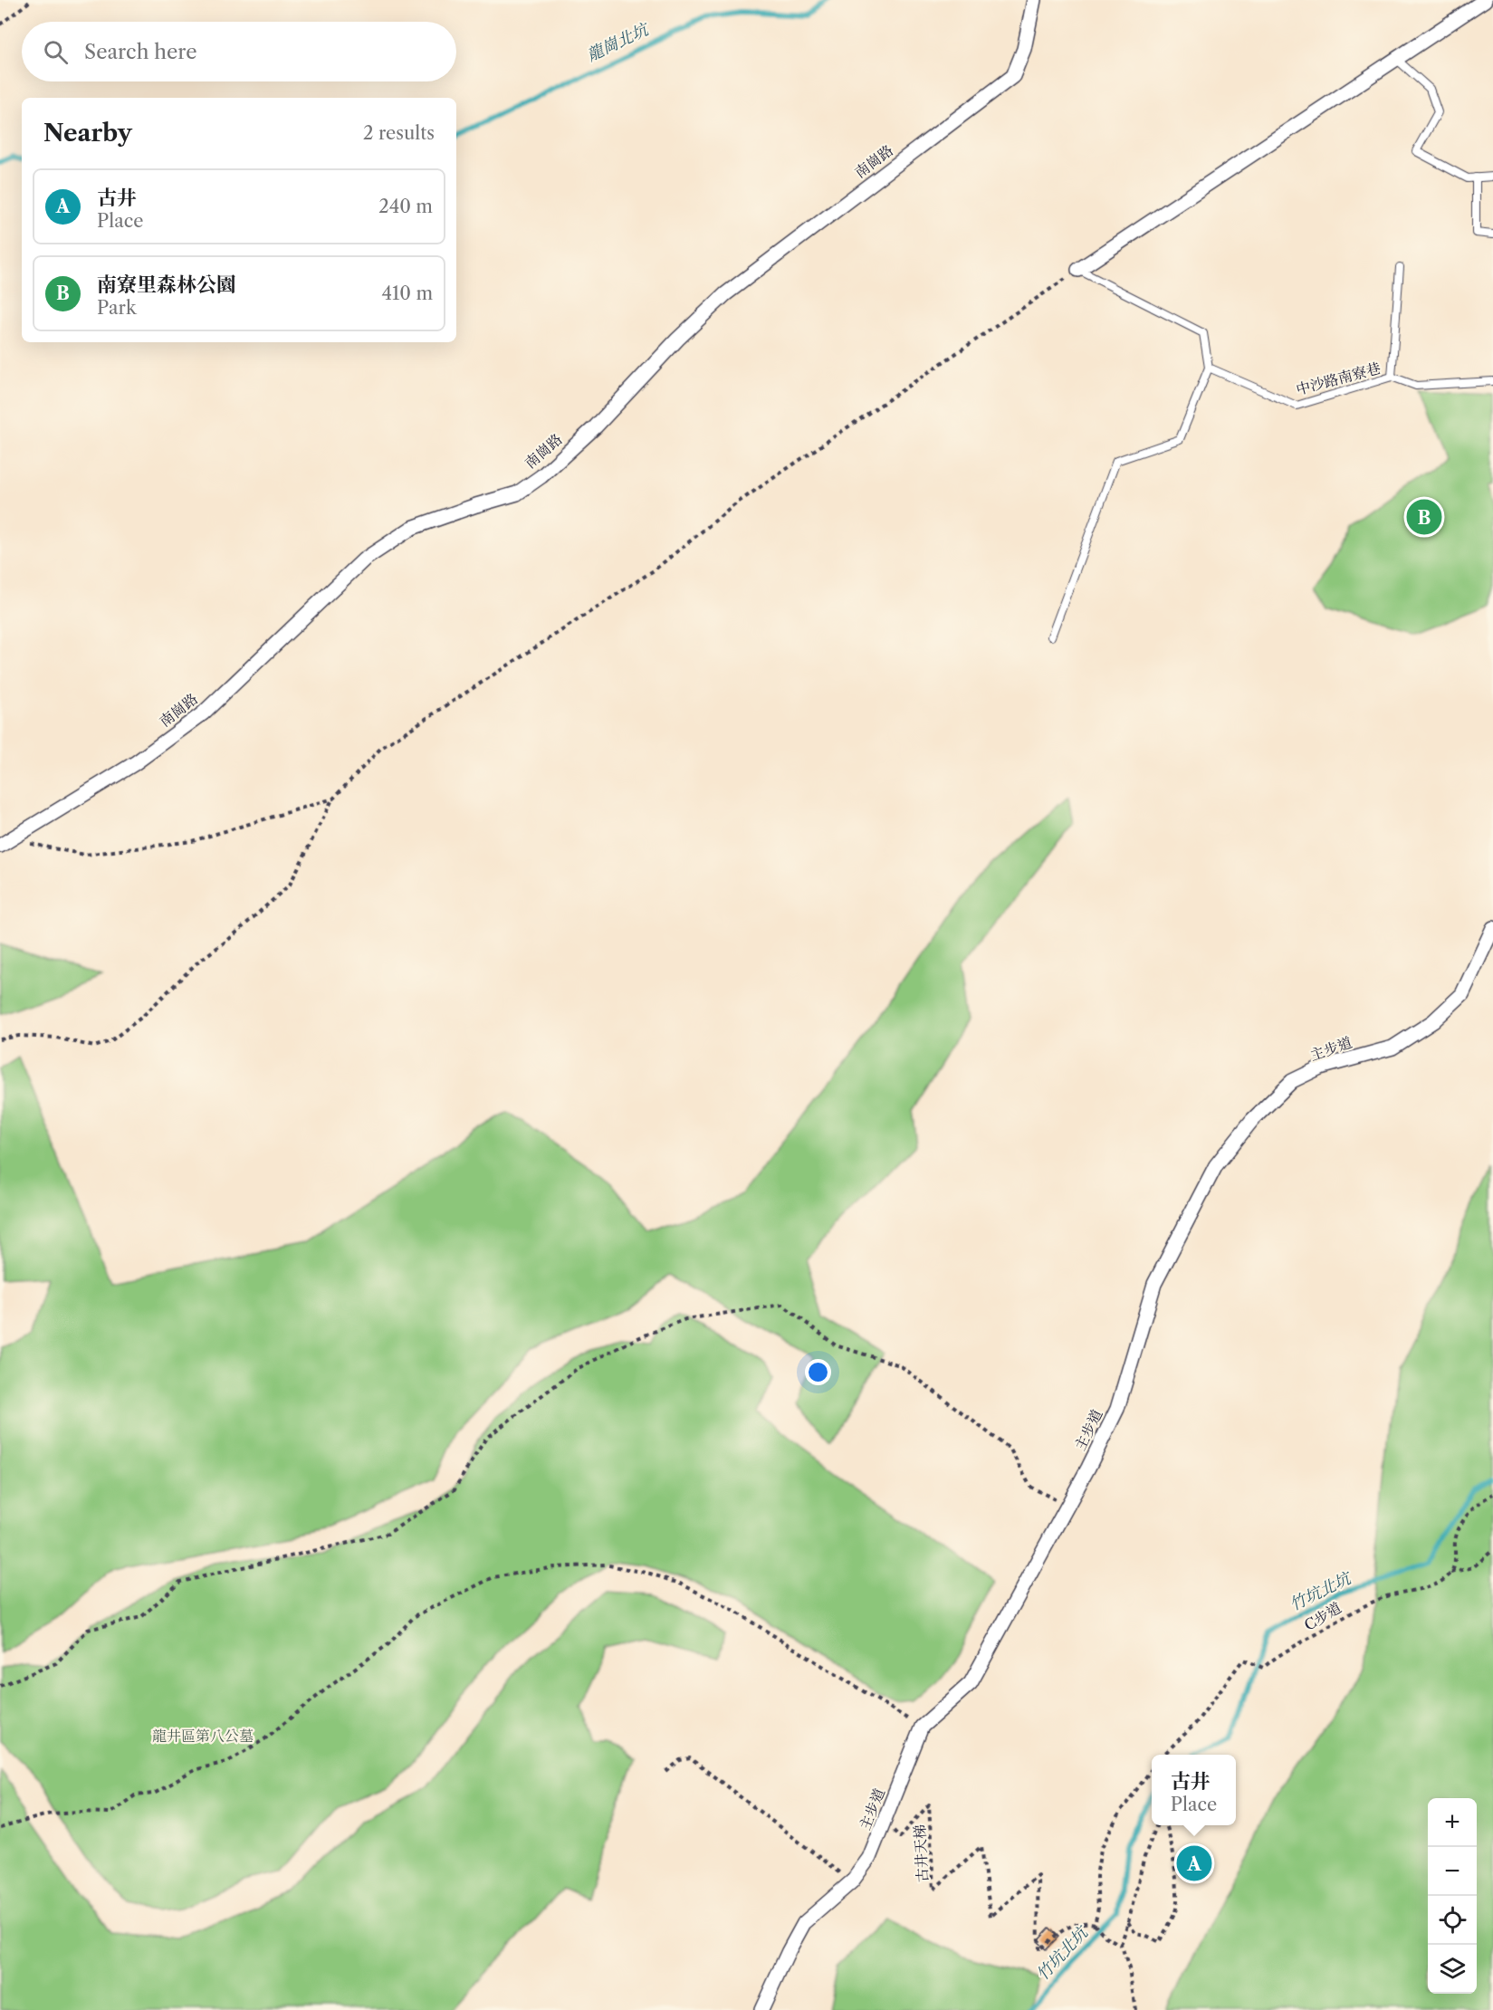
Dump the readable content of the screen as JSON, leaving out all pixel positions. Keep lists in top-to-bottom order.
{
  "streets": {
    "street": ["南崗路", "主步道"],
    "lane": ["中沙路南寮巷"],
    "path": ["C步道", "古井天梯"]
  },
  "crossings": [
    ["主步道", "古井天梯"]
  ],
  "water": ["龍崗北坑", "竹坑北坑"],
  "parks": ["龍井區第八公墓"],
  "page": {
    "search": "Search here",
    "heading": ["Nearby", "2 results"],
    "list": [
      {
        "mark": "A",
        "name": "古井",
        "note": "Place",
        "value": "240 m"
      },
      {
        "mark": "B",
        "name": "南寮里森林公園",
        "note": "Park",
        "value": "410 m"
      }
    ],
    "pins": ["B", "A"],
    "popup": ["古井", "Place"],
    "map_buttons": ["+", "−"]
  }
}
